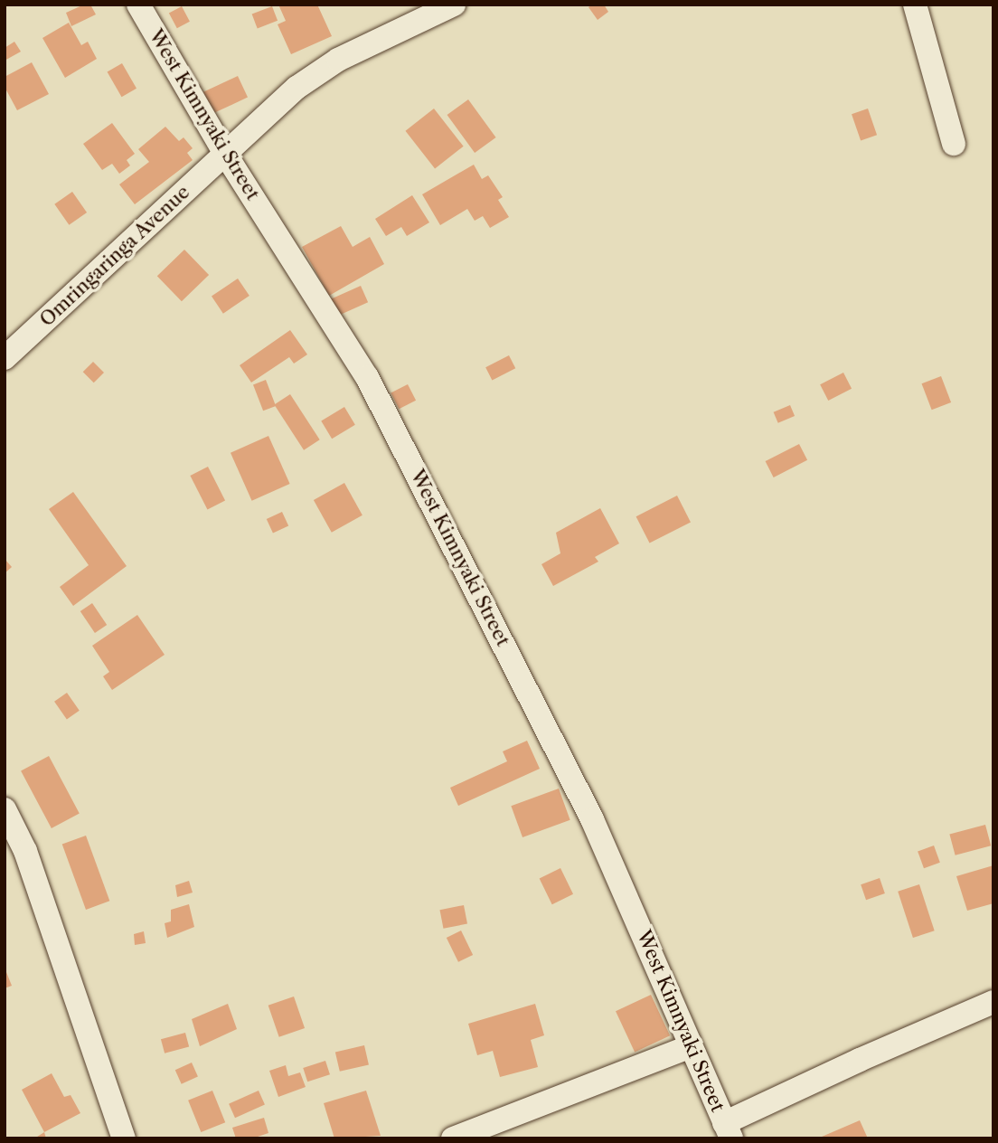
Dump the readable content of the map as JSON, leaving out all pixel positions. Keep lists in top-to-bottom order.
{
  "streets": {
    "street": ["West Kimnyaki Street", "Omringaringa Avenue"]
  },
  "crossings": [
    ["West Kimnyaki Street", "Omringaringa Avenue"]
  ]
}
